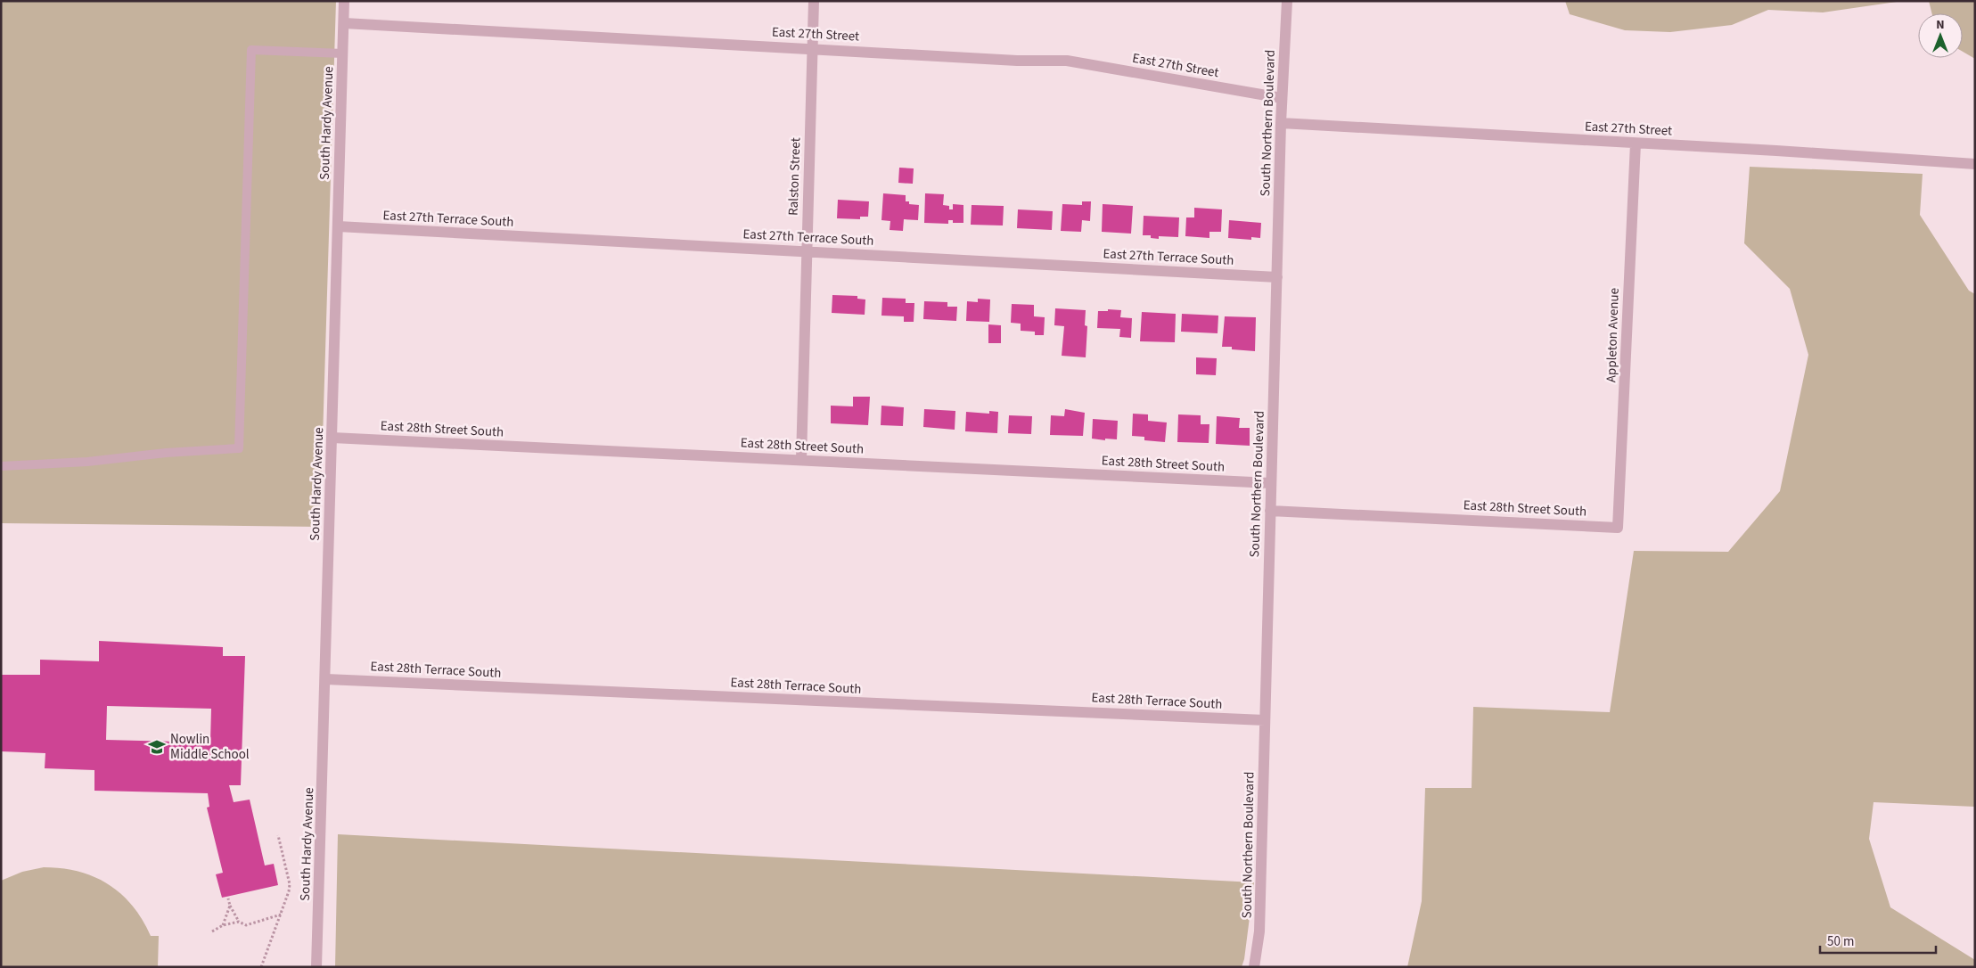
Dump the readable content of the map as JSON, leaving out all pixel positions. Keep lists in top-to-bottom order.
{
  "streets": {
    "street": [
      "East 27th Street",
      "South Hardy Avenue",
      "South Northern Boulevard",
      "Ralston Street",
      "East 27th Terrace South",
      "Appleton Avenue",
      "East 28th Street South",
      "East 28th Terrace South"
    ]
  },
  "crossings": [
    ["East 27th Street", "South Hardy Avenue"],
    ["East 27th Street", "South Northern Boulevard"],
    ["East 27th Street", "Ralston Street"],
    ["East 27th Street", "Appleton Avenue"],
    ["South Hardy Avenue", "East 27th Terrace South"],
    ["South Hardy Avenue", "East 28th Street South"],
    ["South Hardy Avenue", "East 28th Terrace South"],
    ["South Northern Boulevard", "East 27th Terrace South"],
    ["South Northern Boulevard", "East 28th Street South"],
    ["South Northern Boulevard", "East 28th Terrace South"],
    ["Ralston Street", "East 27th Terrace South"],
    ["Ralston Street", "East 28th Street South"],
    ["Appleton Avenue", "East 28th Street South"]
  ],
  "places": {
    "school or university": ["Nowlin Middle School"]
  },
  "scale_bar": "50 m",
  "north": "top"
}
